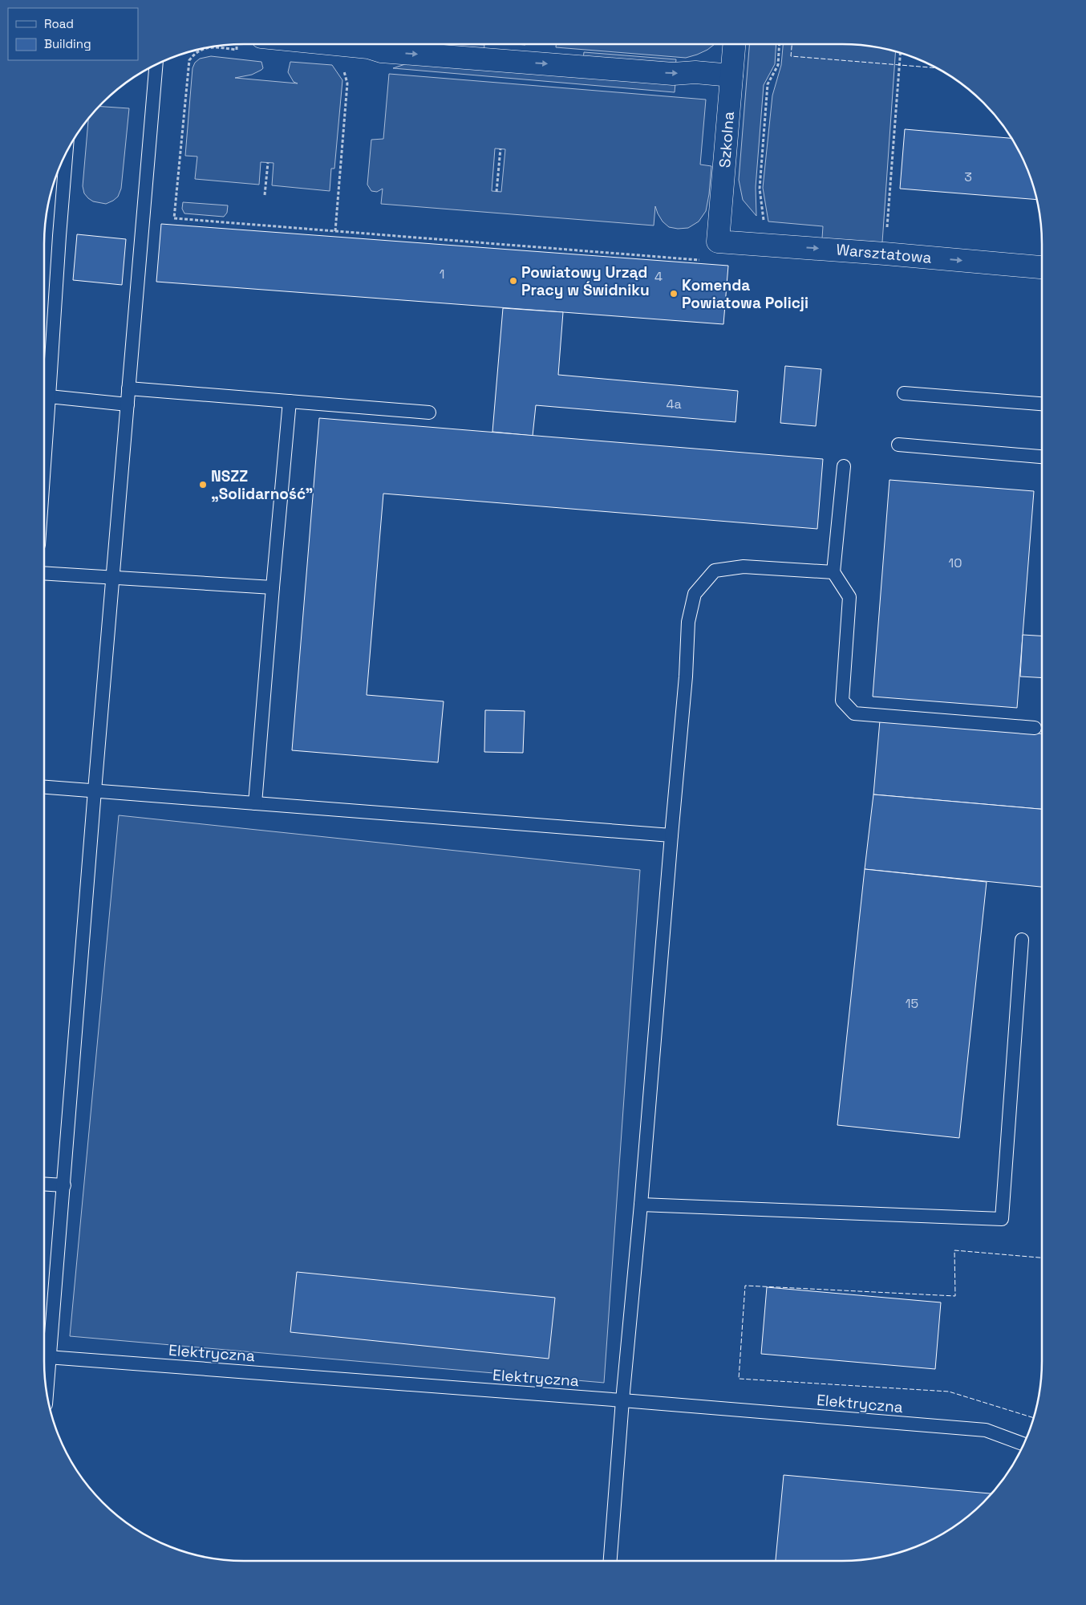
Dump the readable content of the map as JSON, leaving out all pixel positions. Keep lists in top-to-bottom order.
{
  "streets": {
    "street": ["Szkolna", "Warsztatowa"],
    "lane": ["Elektryczna"]
  },
  "crossings": [
    ["Szkolna", "Warsztatowa"]
  ],
  "one_way": ["Warsztatowa"],
  "places": ["Powiatowy Urząd Pracy w Świdniku", "Komenda Powiatowa Policji", "NSZZ „Solidarność”"],
  "house_numbers": [
    "3",
    "1",
    "4",
    "4a",
    "10",
    "15"
  ],
  "legend": ["Road", "Building"]
}
